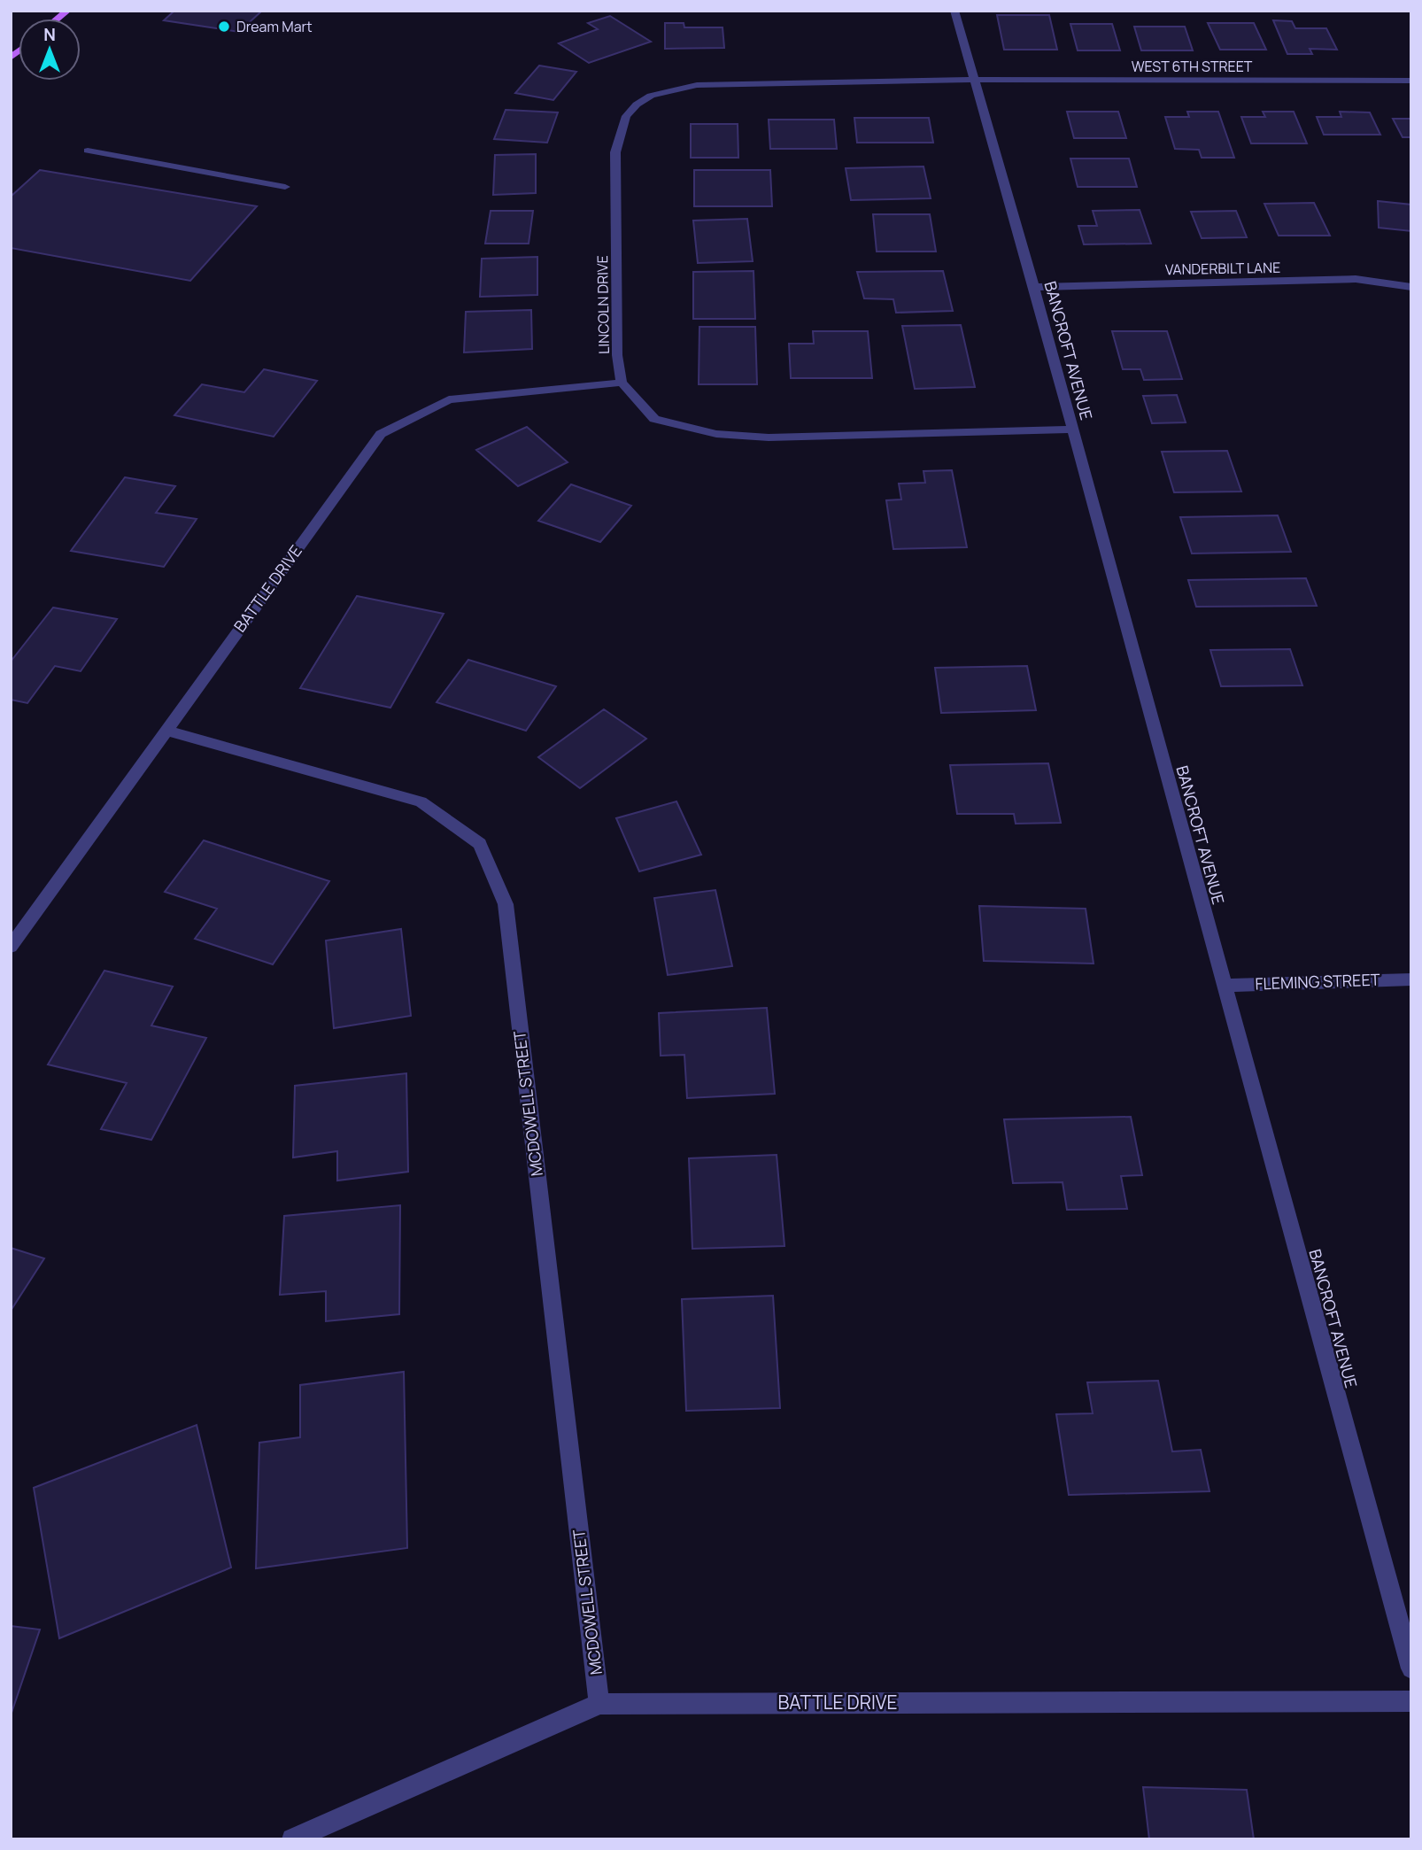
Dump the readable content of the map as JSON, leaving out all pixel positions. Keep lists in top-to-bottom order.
{
  "streets": {
    "street": [
      "WEST 6TH STREET",
      "VANDERBILT LANE",
      "LINCOLN DRIVE",
      "BANCROFT AVENUE",
      "BATTLE DRIVE",
      "FLEMING STREET",
      "MCDOWELL STREET"
    ]
  },
  "crossings": [
    ["WEST 6TH STREET", "LINCOLN DRIVE"],
    ["WEST 6TH STREET", "BANCROFT AVENUE"],
    ["VANDERBILT LANE", "BANCROFT AVENUE"],
    ["LINCOLN DRIVE", "BANCROFT AVENUE"],
    ["LINCOLN DRIVE", "BATTLE DRIVE"],
    ["BANCROFT AVENUE", "FLEMING STREET"],
    ["BATTLE DRIVE", "MCDOWELL STREET"]
  ],
  "places": ["Dream Mart"],
  "north": "top"
}
